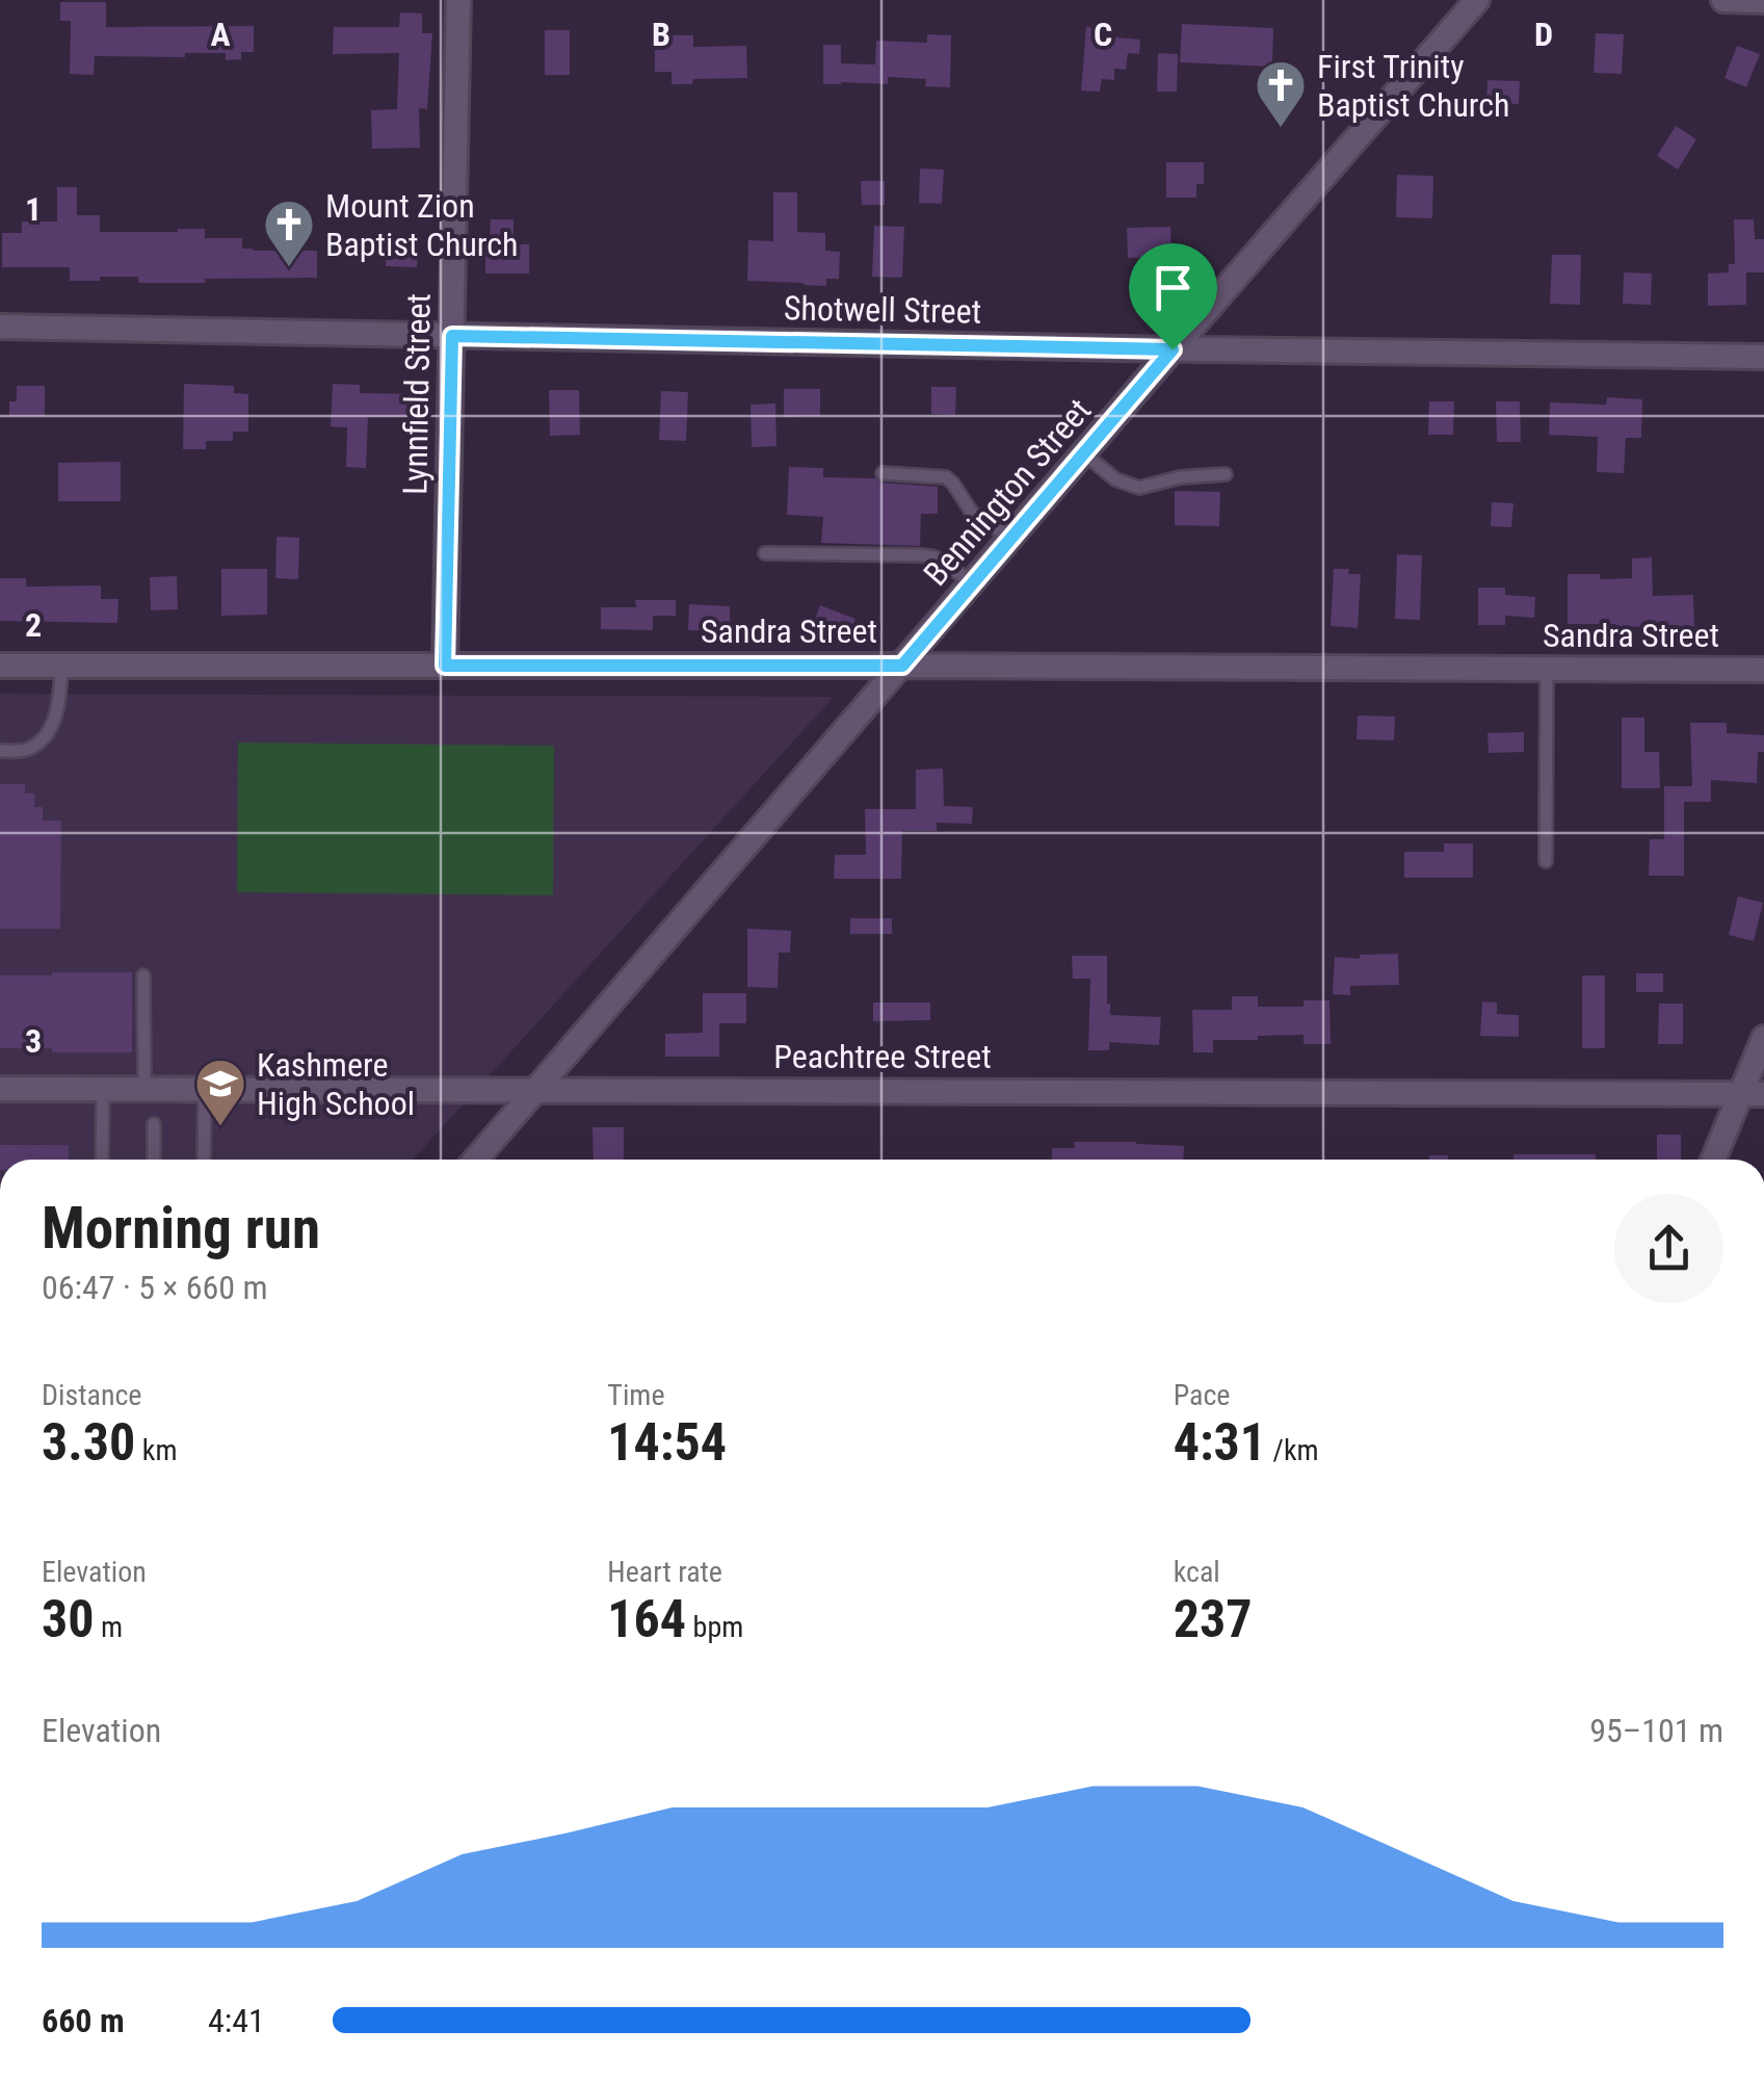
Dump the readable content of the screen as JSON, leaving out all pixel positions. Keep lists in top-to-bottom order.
{
  "streets": {
    "street": [
      "Shotwell Street",
      "Lynnfield Street",
      "Bennington Street",
      "Sandra Street",
      "Peachtree Street"
    ]
  },
  "crossings": [
    ["Shotwell Street", "Lynnfield Street"],
    ["Shotwell Street", "Bennington Street"],
    ["Lynnfield Street", "Sandra Street"],
    ["Bennington Street", "Sandra Street"],
    ["Bennington Street", "Peachtree Street"]
  ],
  "places": {
    "church": ["First Trinity Baptist Church", "Mount Zion Baptist Church"],
    "school or university": ["Kashmere High School"]
  },
  "page": {
    "heading": ["Morning run", "06:47 · 5 × 660 m"],
    "stats": [
      ["Distance", "3.30 km"],
      ["Time", "14:54"],
      ["Pace", "4:31 /km"],
      ["Elevation", "30 m"],
      ["Heart rate", "164 bpm"],
      ["kcal", "237"]
    ],
    "chart": ["Elevation", "95–101 m"],
    "list": [
      {
        "name": "660 m",
        "note": "4:41"
      }
    ]
  },
  "grid": {
    "columns": [
      "A",
      "B",
      "C",
      "D"
    ],
    "rows": ["1", "2", "3"]
  }
}
